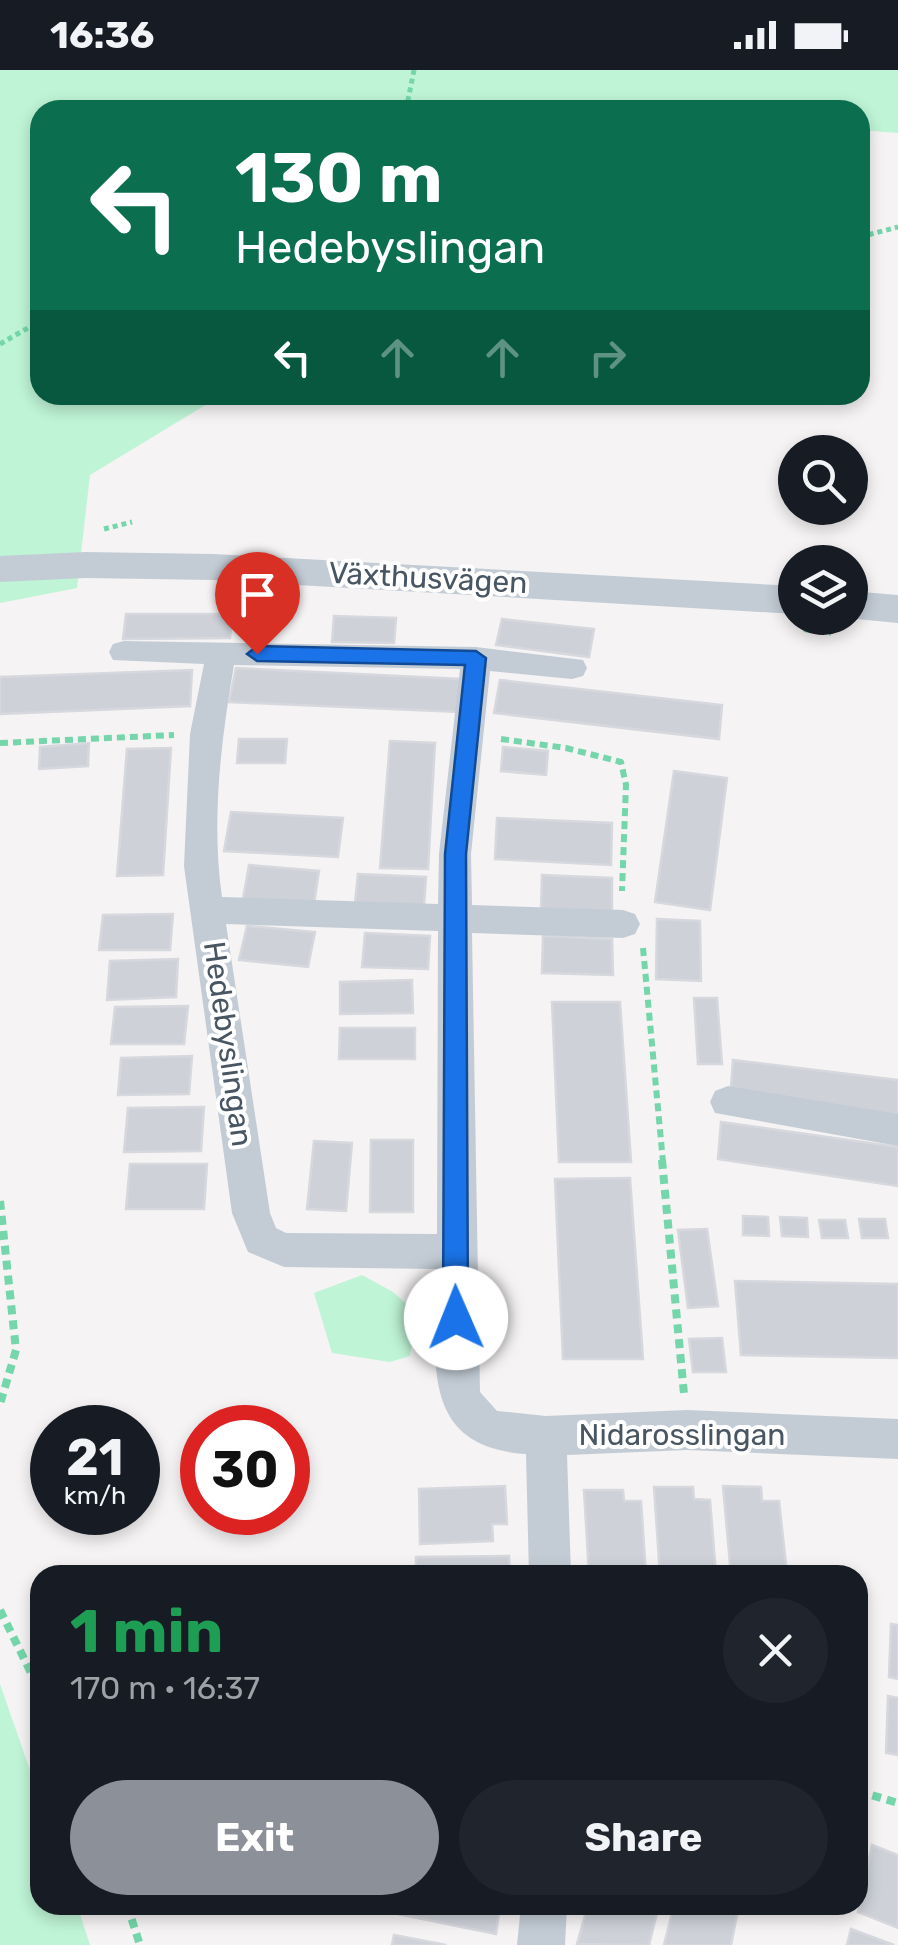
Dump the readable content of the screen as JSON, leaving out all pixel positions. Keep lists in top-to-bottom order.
{
  "streets": {
    "street": ["Växthusvägen", "Hedebyslingan", "Nidarosslingan"]
  },
  "page": {
    "status": "16:36",
    "turn": ["130 m", "Hedebyslingan"],
    "speed": "21 km/h",
    "limit": "30",
    "heading": ["1 min", "170 m · 16:37"],
    "buttons": ["Exit", "Share"]
  }
}
